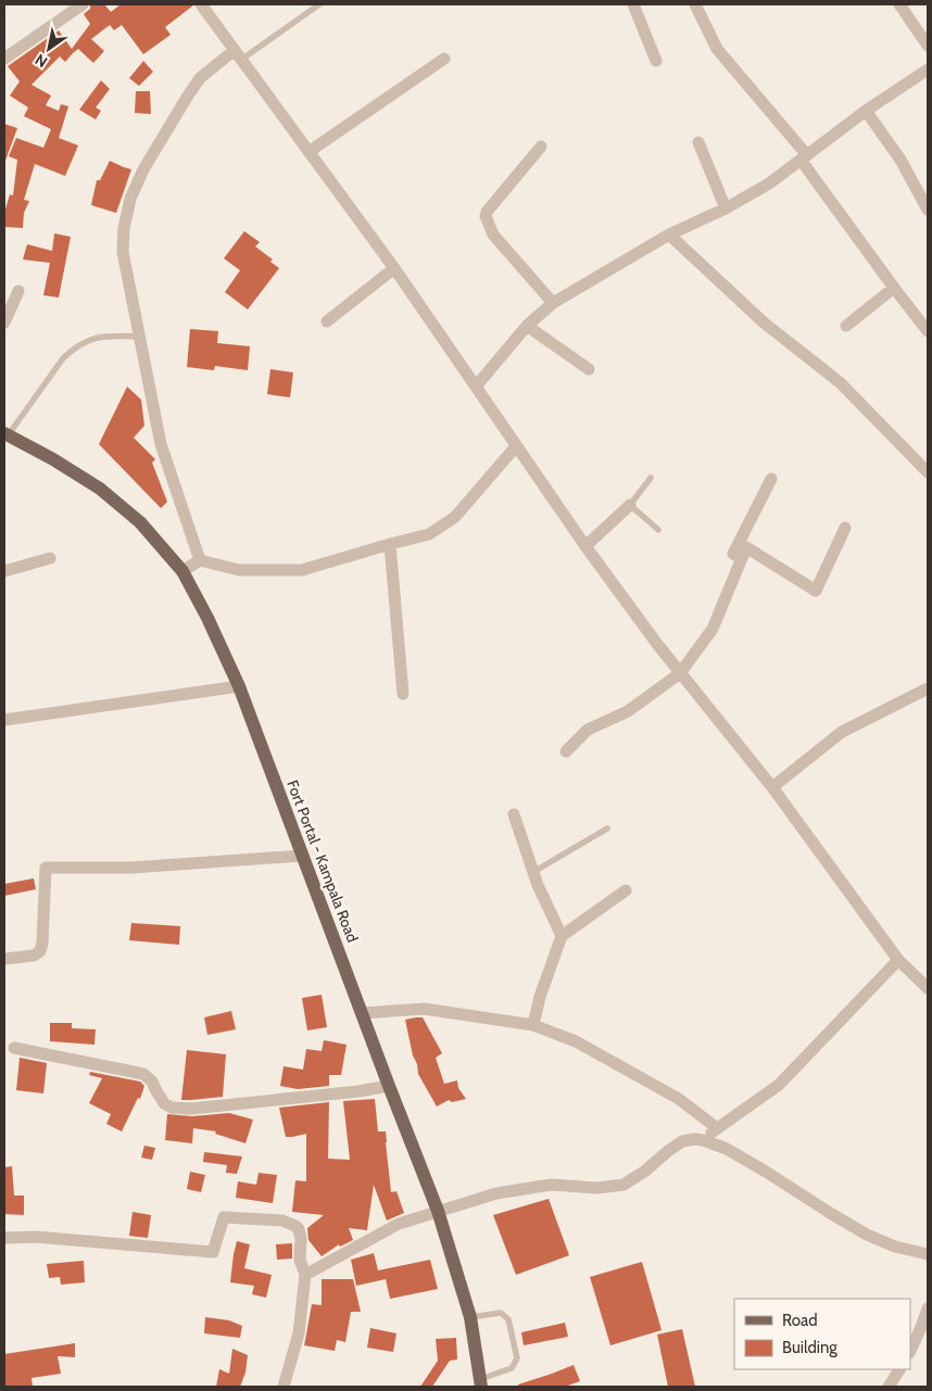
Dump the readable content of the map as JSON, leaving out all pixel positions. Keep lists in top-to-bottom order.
{
  "streets": {
    "main road": ["Fort Portal - Kampala Road"]
  },
  "legend": ["Road", "Building"],
  "north": "bottom left"
}
